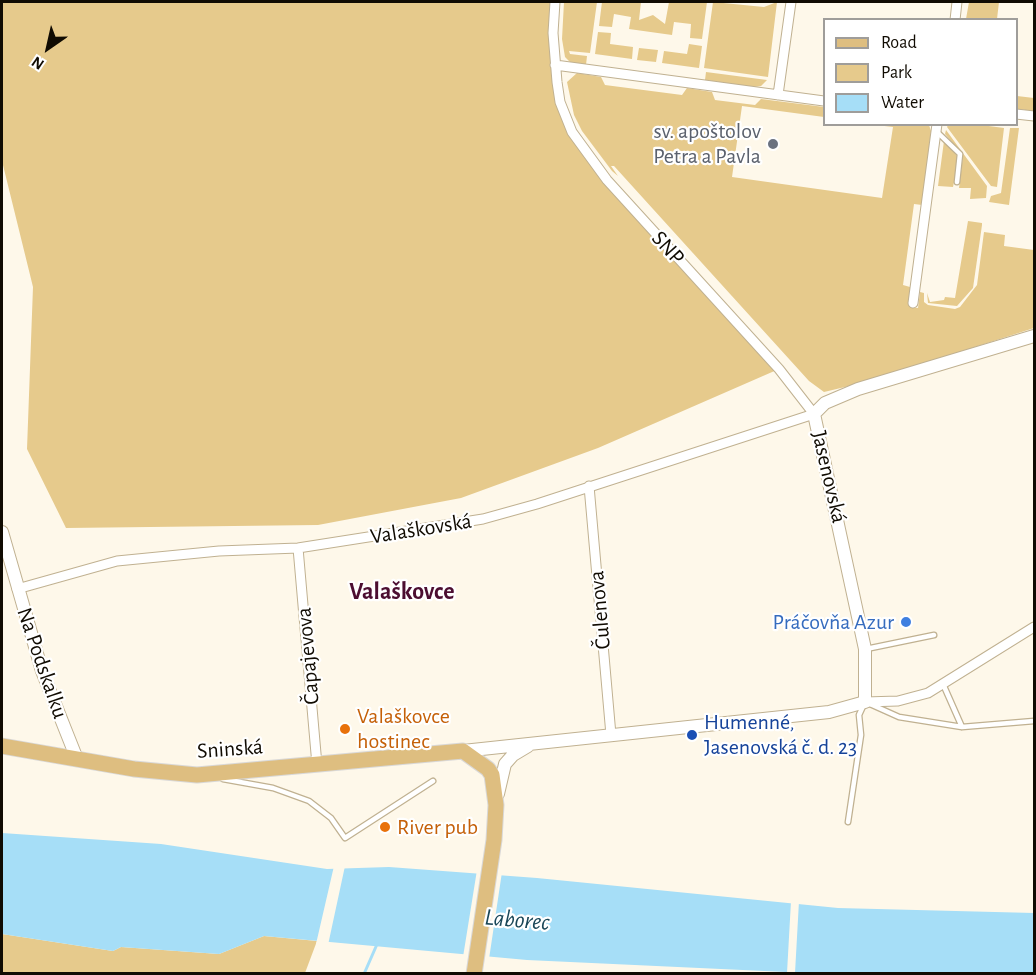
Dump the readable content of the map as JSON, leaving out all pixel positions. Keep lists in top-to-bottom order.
{
  "streets": {
    "main road": ["Sninská"],
    "street": [
      "SNP",
      "Jasenovská",
      "Valaškovská",
      "Čulenova",
      "Čapajevova",
      "Na Podskalku"
    ]
  },
  "crossings": [
    ["SNP", "Jasenovská"],
    ["SNP", "Valaškovská"],
    ["Jasenovská", "Valaškovská"],
    ["Valaškovská", "Čulenova"],
    ["Valaškovská", "Čapajevova"],
    ["Valaškovská", "Na Podskalku"],
    ["Čapajevova", "Sninská"],
    ["Na Podskalku", "Sninská"]
  ],
  "districts": ["Valaškovce"],
  "water": ["Laborec"],
  "places": [
    "sv. apoštolov Petra a Pavla",
    "Práčovňa Azur",
    "Valaškovce hostinec",
    "Humenné, Jasenovská č. d. 23",
    "River pub"
  ],
  "legend": ["Road", "Park", "Water"],
  "north": "bottom left"
}
